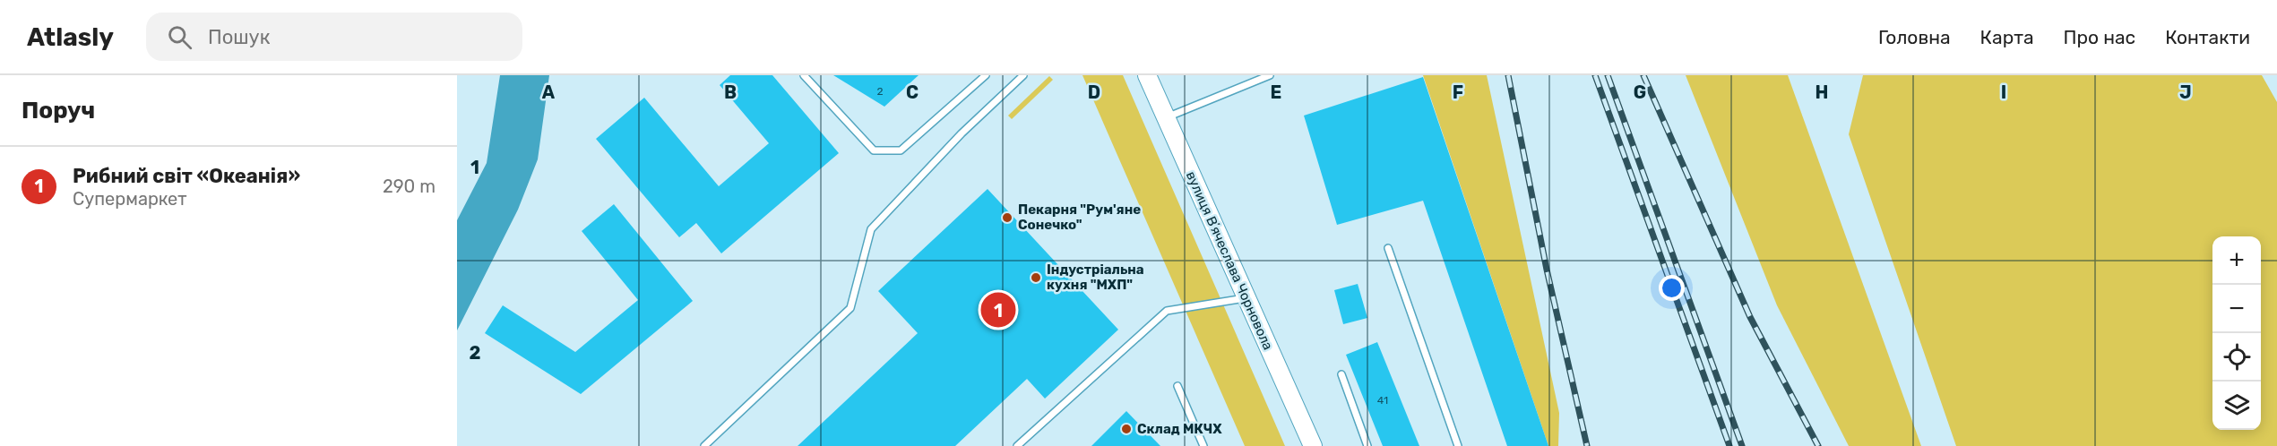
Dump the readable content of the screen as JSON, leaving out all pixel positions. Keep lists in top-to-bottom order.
{
  "streets": {
    "main road": ["вулиця Вʼячеслава Чорновола"]
  },
  "places": ["Пекарня \"Рум'яне Сонечко\"", "Індустріальна кухня \"МХП\"", "Склад МКЧХ"],
  "house_numbers": ["2", "41"],
  "page": {
    "header": "Atlasly",
    "search": "Пошук",
    "nav": [
      "Головна",
      "Карта",
      "Про нас",
      "Контакти"
    ],
    "heading": "Поруч",
    "list": [
      {
        "mark": "1",
        "name": "Рибний світ «Океанія»",
        "note": "Супермаркет",
        "value": "290 m"
      }
    ],
    "map_buttons": ["+", "−"],
    "pins": "1"
  },
  "grid": {
    "columns": [
      "A",
      "B",
      "C",
      "D",
      "E",
      "F",
      "G",
      "H",
      "I",
      "J"
    ],
    "rows": ["1", "2"]
  }
}
